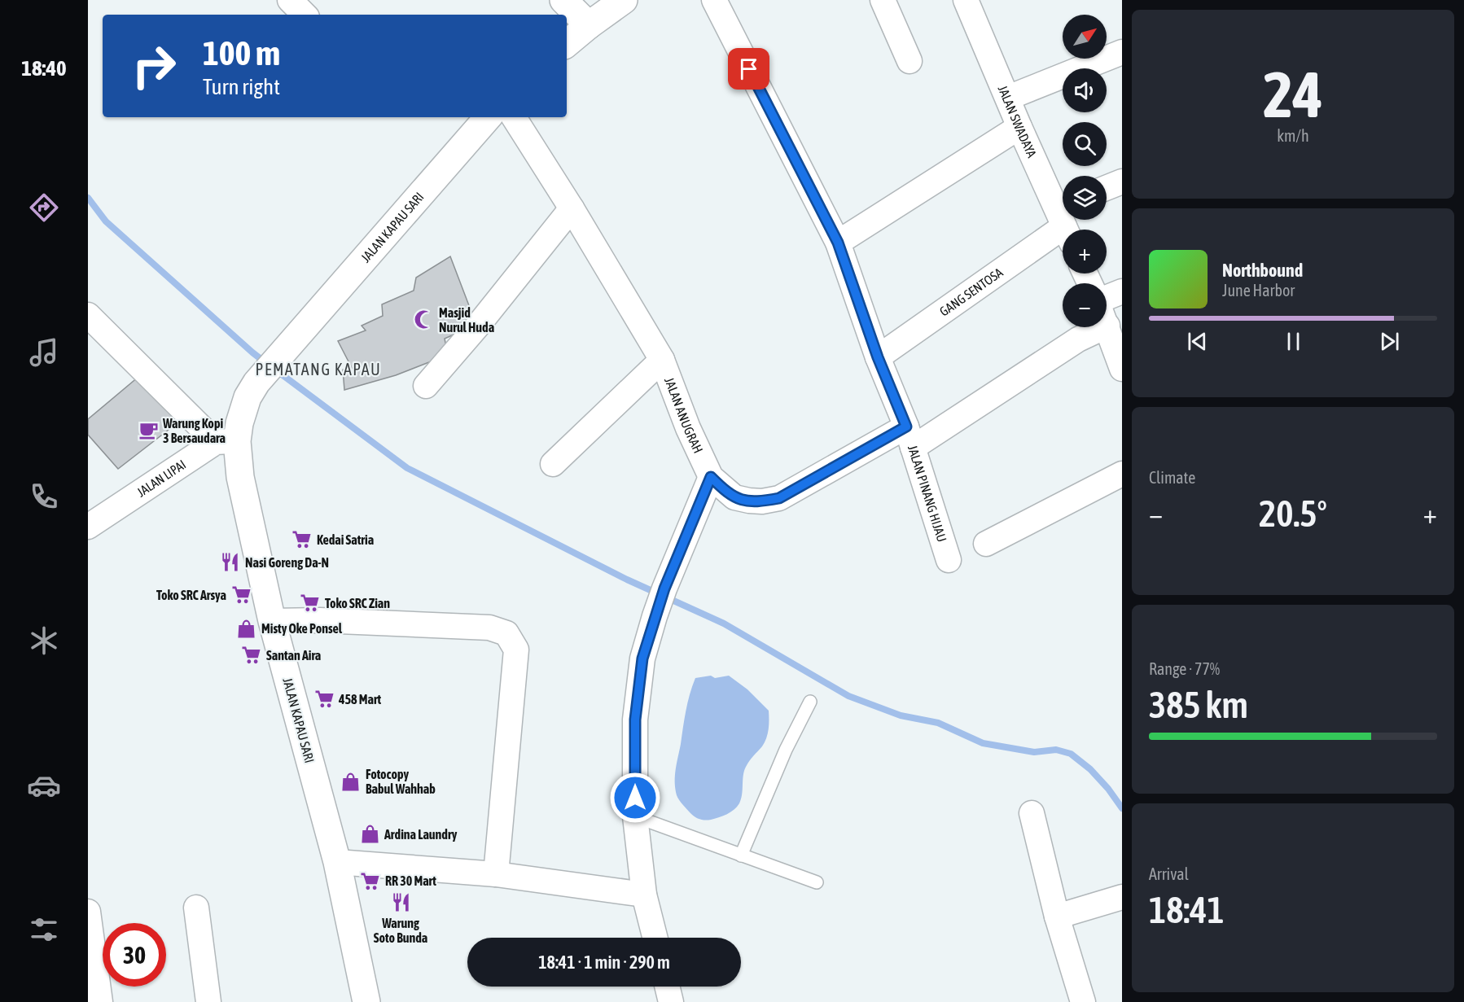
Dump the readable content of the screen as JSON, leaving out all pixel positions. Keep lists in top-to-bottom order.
{
  "streets": {
    "main road": ["JALAN KAPAU SARI"],
    "street": [
      "JALAN SWADAYA",
      "GANG SENTOSA",
      "JALAN ANUGRAH",
      "JALAN LIPAI",
      "JALAN PINANG HIJAU"
    ]
  },
  "crossings": [
    ["JALAN KAPAU SARI", "JALAN LIPAI"],
    ["GANG SENTOSA", "JALAN PINANG HIJAU"]
  ],
  "districts": ["PEMATANG KAPAU"],
  "places": {
    "mosque": ["Masjid Nurul Huda"],
    "cafe": ["Warung Kopi 3 Bersaudara"],
    "supermarket": [
      "Kedai Satria",
      "Toko SRC Arsya",
      "Toko SRC Zian",
      "Santan Aira",
      "458 Mart",
      "RR 30 Mart"
    ],
    "restaurant": ["Nasi Goreng Da-N", "Warung Soto Bunda"],
    "shop": ["Misty Oke Ponsel", "Fotocopy Babul Wahhab", "Ardina Laundry"]
  },
  "north": "top right",
  "page": {
    "tabs": "18:40",
    "tile": [
      ["24", "km/h"],
      "Climate",
      ["Range · 77%", "385 km"],
      ["Arrival", "18:41"]
    ],
    "map_buttons": ["+", "−"],
    "turn": ["100 m", "Turn right"],
    "song": ["Northbound", "June Harbor"],
    "heat": ["−", "20.5°", "+"],
    "limit": "30",
    "trip": "18:41 · 1 min · 290 m"
  }
}
